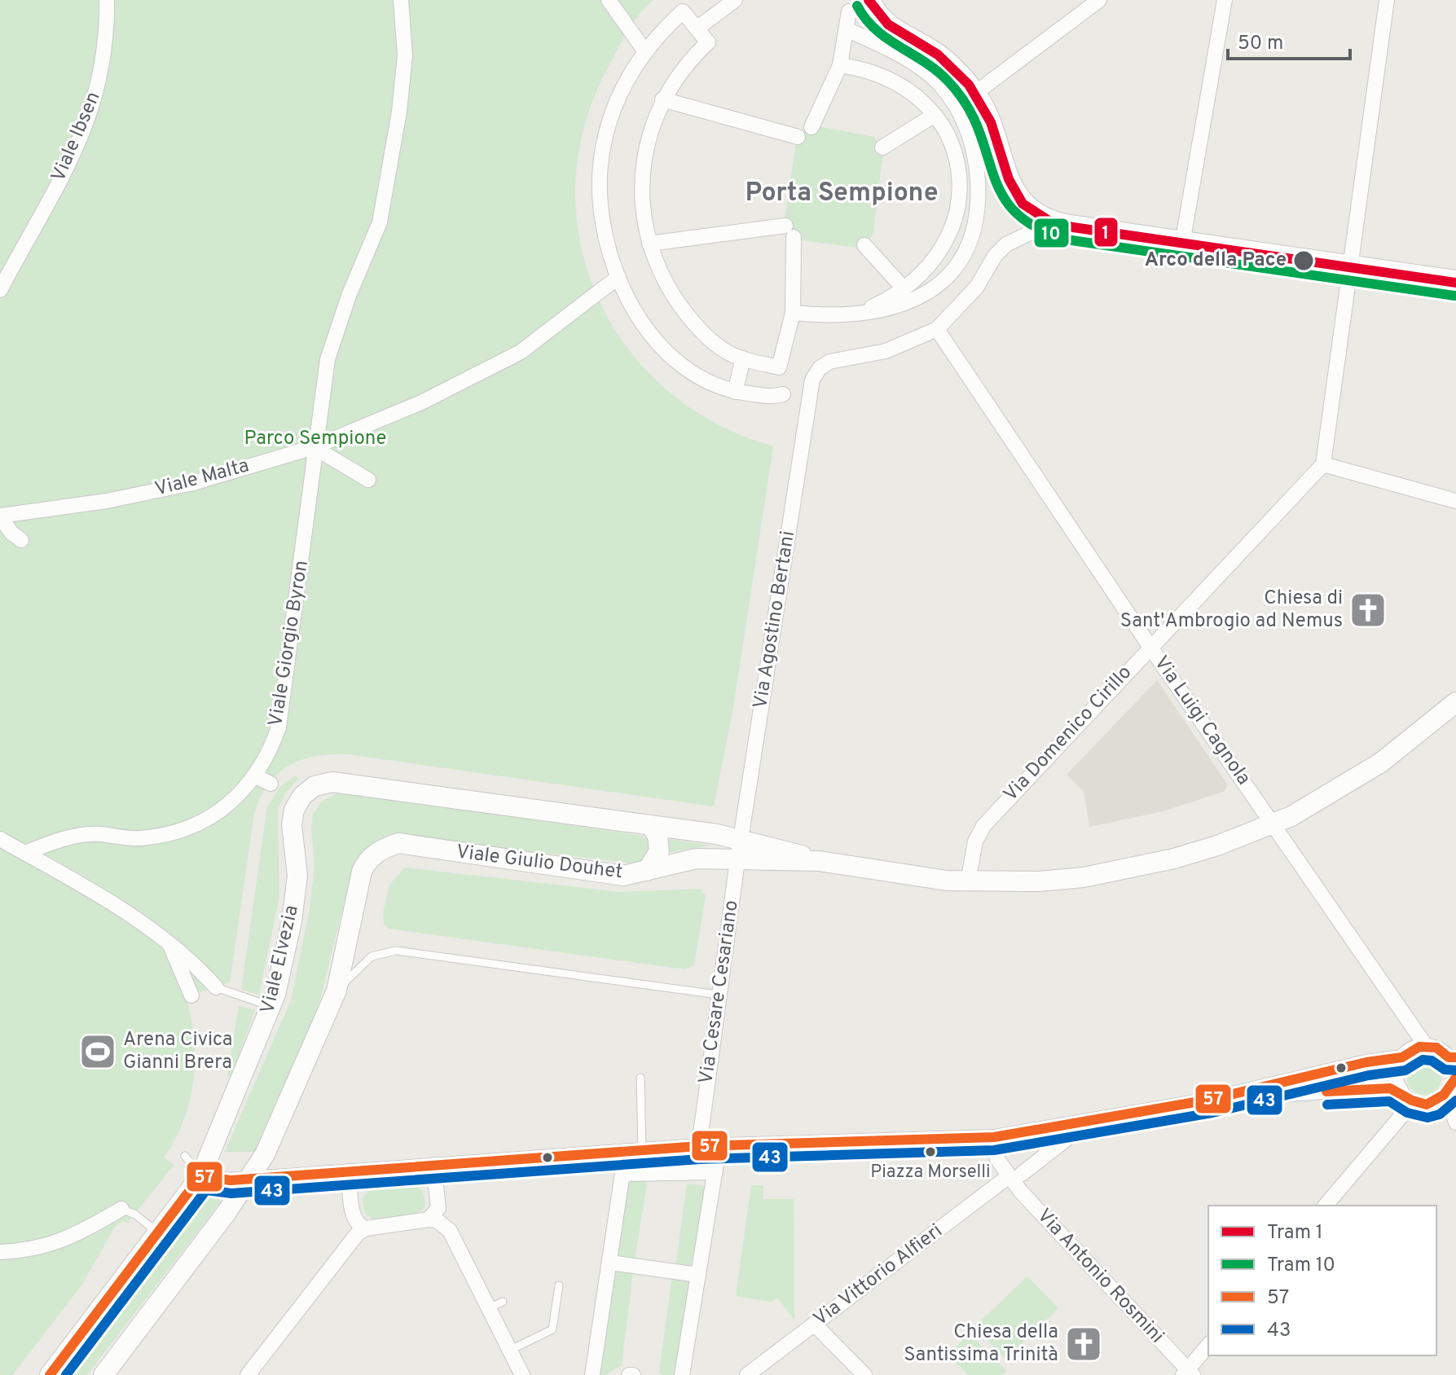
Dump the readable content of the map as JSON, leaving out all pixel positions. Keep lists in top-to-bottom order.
{
  "streets": {
    "main road": ["Viale Giulio Douhet", "Viale Elvezia"],
    "street": [
      "Viale Ibsen",
      "Viale Malta",
      "Via Agostino Bertani",
      "Viale Giorgio Byron",
      "Via Luigi Cagnola",
      "Via Domenico Cirillo",
      "Via Cesare Cesariano",
      "Via Vittorio Alfieri",
      "Via Antonio Rosmini"
    ]
  },
  "crossings": [
    ["Viale Malta", "Viale Giorgio Byron"],
    ["Via Agostino Bertani", "Via Luigi Cagnola"],
    ["Via Agostino Bertani", "Via Cesare Cesariano"],
    ["Via Luigi Cagnola", "Via Domenico Cirillo"],
    ["Viale Giulio Douhet", "Via Cesare Cesariano"],
    ["Via Vittorio Alfieri", "Via Antonio Rosmini"]
  ],
  "districts": ["Porta Sempione"],
  "parks": ["Parco Sempione"],
  "places": {
    "other": ["Arco della Pace", "Piazza Morselli"],
    "church": ["Chiesa di Sant'Ambrogio ad Nemus", "Chiesa della Santissima Trinità"],
    "sports": ["Arena Civica Gianni Brera"]
  },
  "lines": [
    "tram line 1",
    "tram line 10",
    "transit line 57",
    "transit line 43"
  ],
  "legend": [
    "Tram 1",
    "Tram 10",
    "57",
    "43"
  ],
  "scale_bar": "50 m"
}
